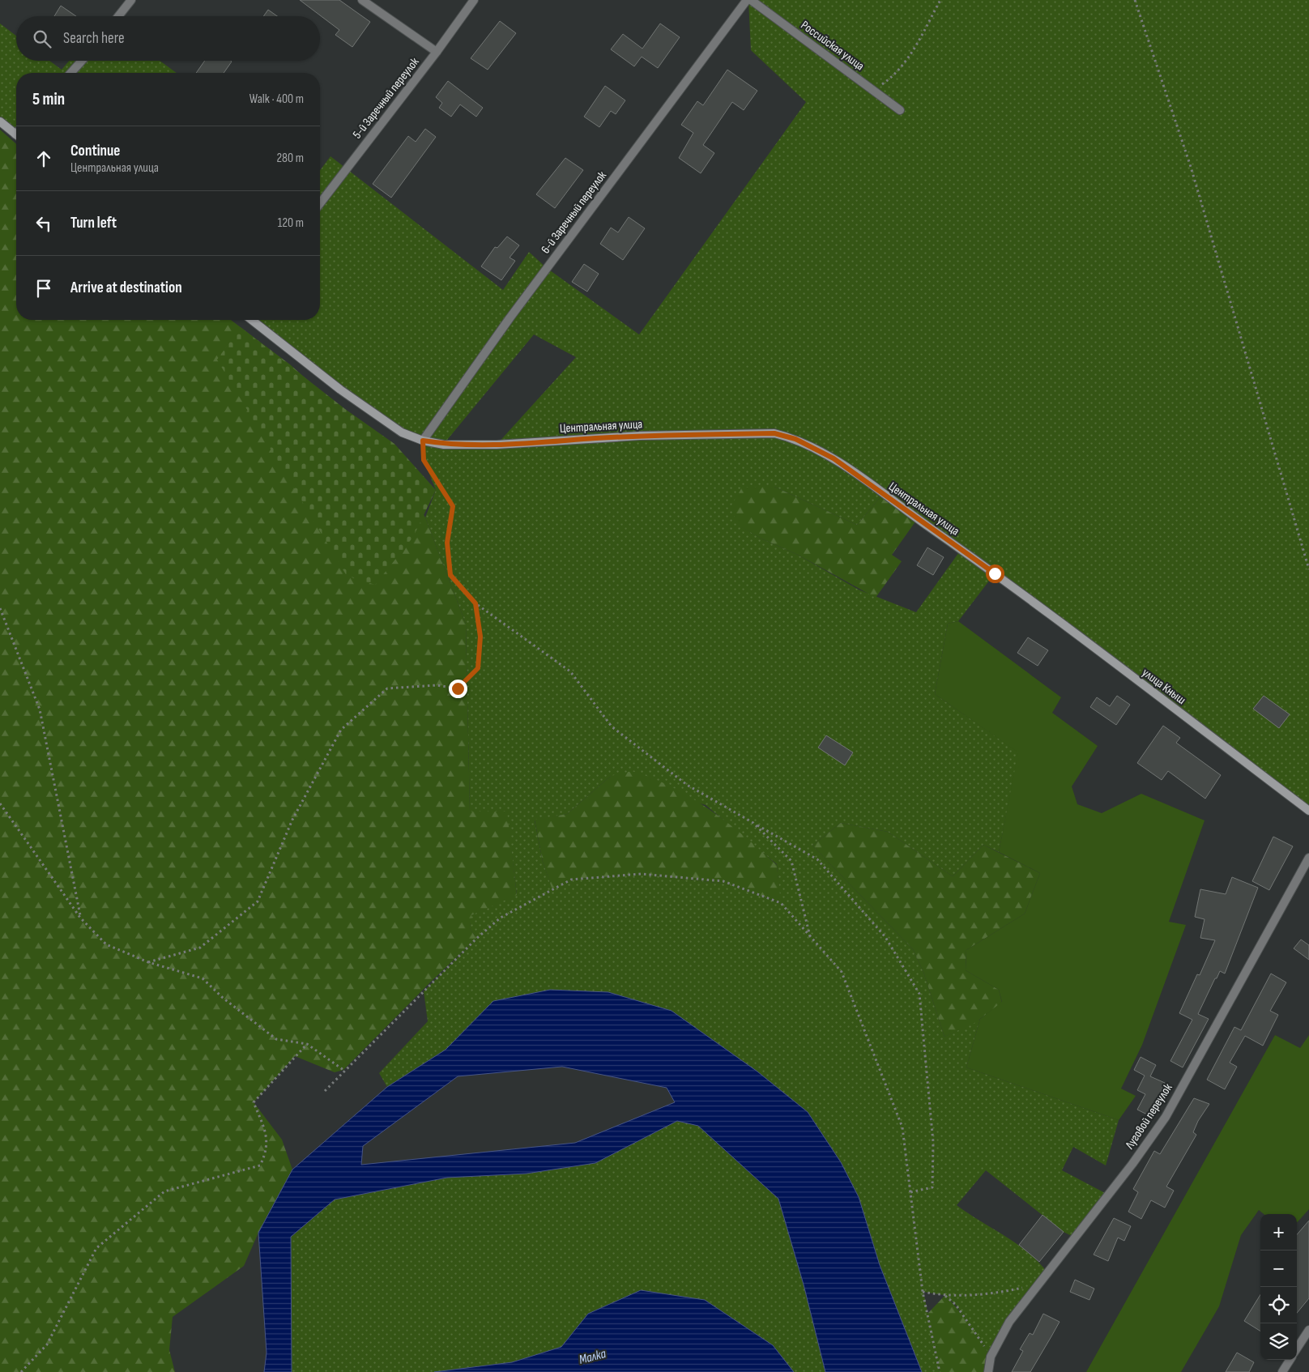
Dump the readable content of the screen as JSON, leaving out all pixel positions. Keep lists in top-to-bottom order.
{
  "streets": {
    "street": [
      "Российская улица",
      "5-й Заречный переулок",
      "6-й Заречный переулок",
      "Центральная улица",
      "улица Кныш",
      "Луговой переулок"
    ]
  },
  "crossings": [
    ["6-й Заречный переулок", "Центральная улица"],
    ["Центральная улица", "улица Кныш"]
  ],
  "water": ["Малка"],
  "page": {
    "search": "Search here",
    "heading": ["5 min", "Walk · 400 m"],
    "list": [
      ["Continue", "Центральная улица", "280 m"],
      ["Turn left", "120 m"],
      "Arrive at destination"
    ],
    "map_buttons": ["+", "−"]
  }
}
